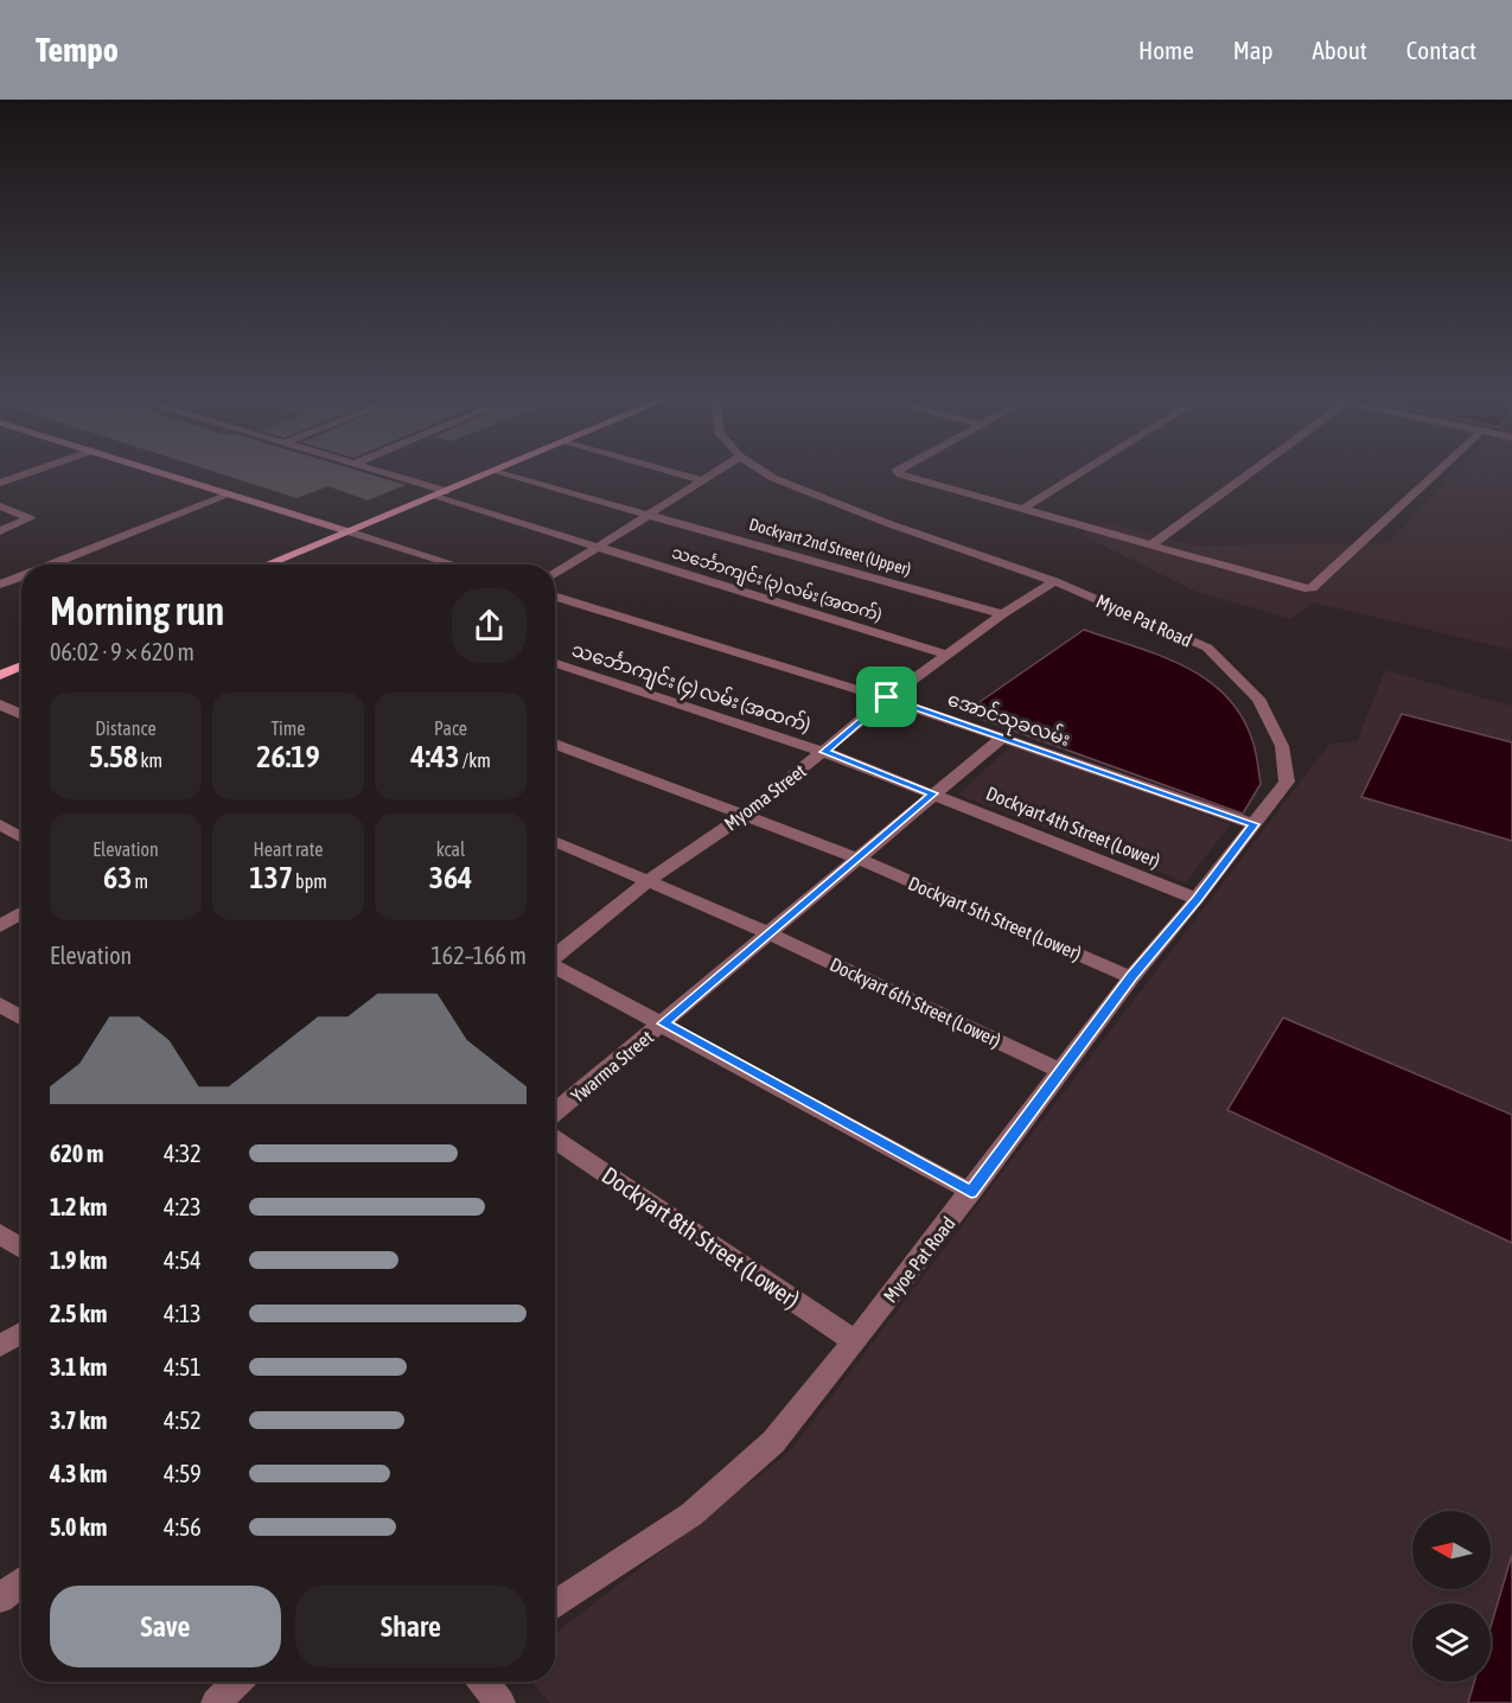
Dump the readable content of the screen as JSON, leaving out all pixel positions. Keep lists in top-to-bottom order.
{
  "streets": {
    "street": [
      "Dockyart 2nd Street (Upper)",
      "သင်္ဘောကျင်း (၃) လမ်း (အထက်)",
      "Myoe Pat Road",
      "သင်္ဘောကျင်း (၄) လမ်း (အထက်)",
      "အောင်သုခလမ်း",
      "Myoma Street",
      "Dockyart 4th Street (Lower)",
      "Dockyart 5th Street (Lower)",
      "Dockyart 6th Street (Lower)",
      "Ywarma Street",
      "Dockyart 8th Street (Lower)"
    ]
  },
  "crossings": [
    ["Dockyart 2nd Street (Upper)", "Myoma Street"],
    ["သင်္ဘောကျင်း (၃) လမ်း (အထက်)", "Myoma Street"],
    ["Myoe Pat Road", "အောင်သုခလမ်း"],
    ["Myoe Pat Road", "Myoma Street"],
    ["Myoe Pat Road", "Dockyart 4th Street (Lower)"],
    ["Myoe Pat Road", "Dockyart 5th Street (Lower)"],
    ["Myoe Pat Road", "Dockyart 6th Street (Lower)"],
    ["Myoe Pat Road", "Dockyart 8th Street (Lower)"],
    ["သင်္ဘောကျင်း (၄) လမ်း (အထက်)", "Myoma Street"],
    ["သင်္ဘောကျင်း (၄) လမ်း (အထက်)", "Dockyart 4th Street (Lower)"],
    ["သင်္ဘောကျင်း (၄) လမ်း (အထက်)", "Ywarma Street"],
    ["အောင်သုခလမ်း", "Myoma Street"],
    ["အောင်သုခလမ်း", "Ywarma Street"],
    ["Myoma Street", "Dockyart 5th Street (Lower)"],
    ["Myoma Street", "Dockyart 6th Street (Lower)"],
    ["Dockyart 4th Street (Lower)", "Ywarma Street"],
    ["Dockyart 5th Street (Lower)", "Ywarma Street"],
    ["Dockyart 6th Street (Lower)", "Ywarma Street"]
  ],
  "north": "left",
  "page": {
    "header": "Tempo",
    "nav": [
      "Home",
      "Map",
      "About",
      "Contact"
    ],
    "heading": ["Morning run", "06:02 · 9 × 620 m"],
    "stats": [
      ["Distance", "5.58 km"],
      ["Time", "26:19"],
      ["Pace", "4:43 /km"],
      ["Elevation", "63 m"],
      ["Heart rate", "137 bpm"],
      ["kcal", "364"]
    ],
    "chart": ["Elevation", "162–166 m"],
    "list": [
      {
        "name": "620 m",
        "note": "4:32"
      },
      {
        "name": "1.2 km",
        "note": "4:23"
      },
      {
        "name": "1.9 km",
        "note": "4:54"
      },
      {
        "name": "2.5 km",
        "note": "4:13"
      },
      {
        "name": "3.1 km",
        "note": "4:51"
      },
      {
        "name": "3.7 km",
        "note": "4:52"
      },
      {
        "name": "4.3 km",
        "note": "4:59"
      },
      {
        "name": "5.0 km",
        "note": "4:56"
      }
    ],
    "buttons": ["Save", "Share"]
  }
}
